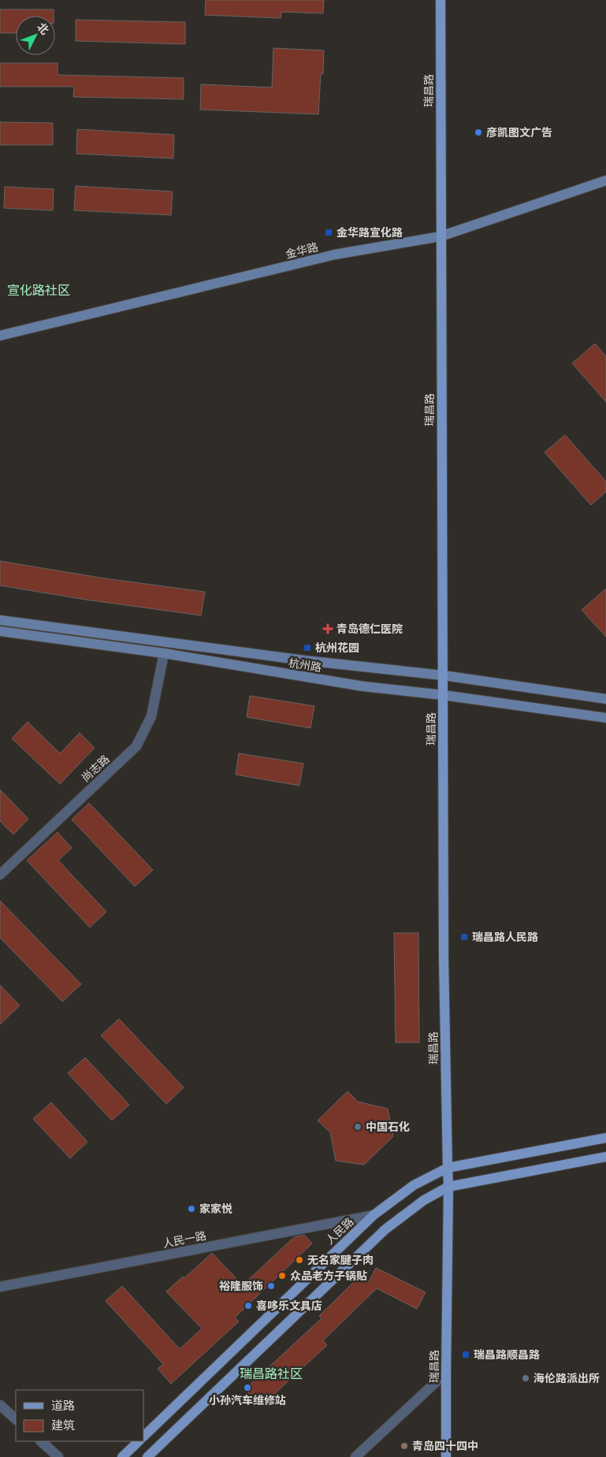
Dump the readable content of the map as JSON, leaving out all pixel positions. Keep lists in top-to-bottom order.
{
  "streets": {
    "main road": [
      "瑞昌路",
      "金华路",
      "杭州路",
      "人民路"
    ],
    "street": ["尚志路", "人民一路"]
  },
  "crossings": [
    ["瑞昌路", "金华路"],
    ["瑞昌路", "杭州路"],
    ["瑞昌路", "人民路"],
    ["杭州路", "尚志路"],
    ["人民路", "人民一路"]
  ],
  "districts": ["宣化路社区", "瑞昌路社区"],
  "places": {
    "other": [
      "彦凯图文广告",
      "中国石化",
      "家家悦",
      "无名家腱子肉",
      "众品老方子锅贴",
      "裕隆服饰",
      "喜哆乐文具店",
      "海伦路派出所",
      "小孙汽车维修站",
      "青岛四十四中"
    ],
    "transit": [
      "金华路宣化路",
      "杭州花园",
      "瑞昌路人民路",
      "瑞昌路顺昌路"
    ],
    "health": ["青岛德仁医院"]
  },
  "legend": ["道路", "建筑"],
  "north": "top right"
}
